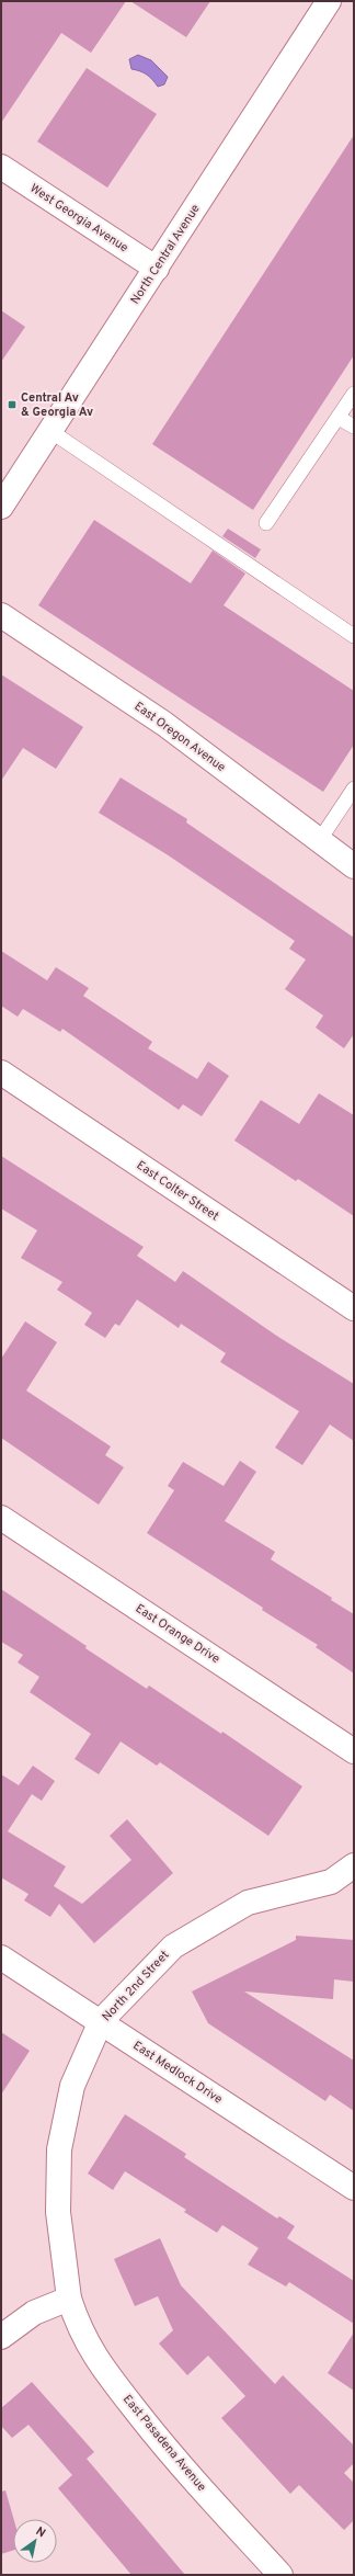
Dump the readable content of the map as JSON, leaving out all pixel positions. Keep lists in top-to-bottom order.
{
  "streets": {
    "street": [
      "West Georgia Avenue",
      "North Central Avenue",
      "East Oregon Avenue",
      "East Colter Street",
      "East Orange Drive",
      "North 2nd Street",
      "East Medlock Drive",
      "East Pasadena Avenue"
    ]
  },
  "crossings": [
    ["West Georgia Avenue", "North Central Avenue"],
    ["North 2nd Street", "East Medlock Drive"],
    ["North 2nd Street", "East Pasadena Avenue"]
  ],
  "places": {
    "transit": ["Central Av & Georgia Av"]
  },
  "north": "top right"
}
